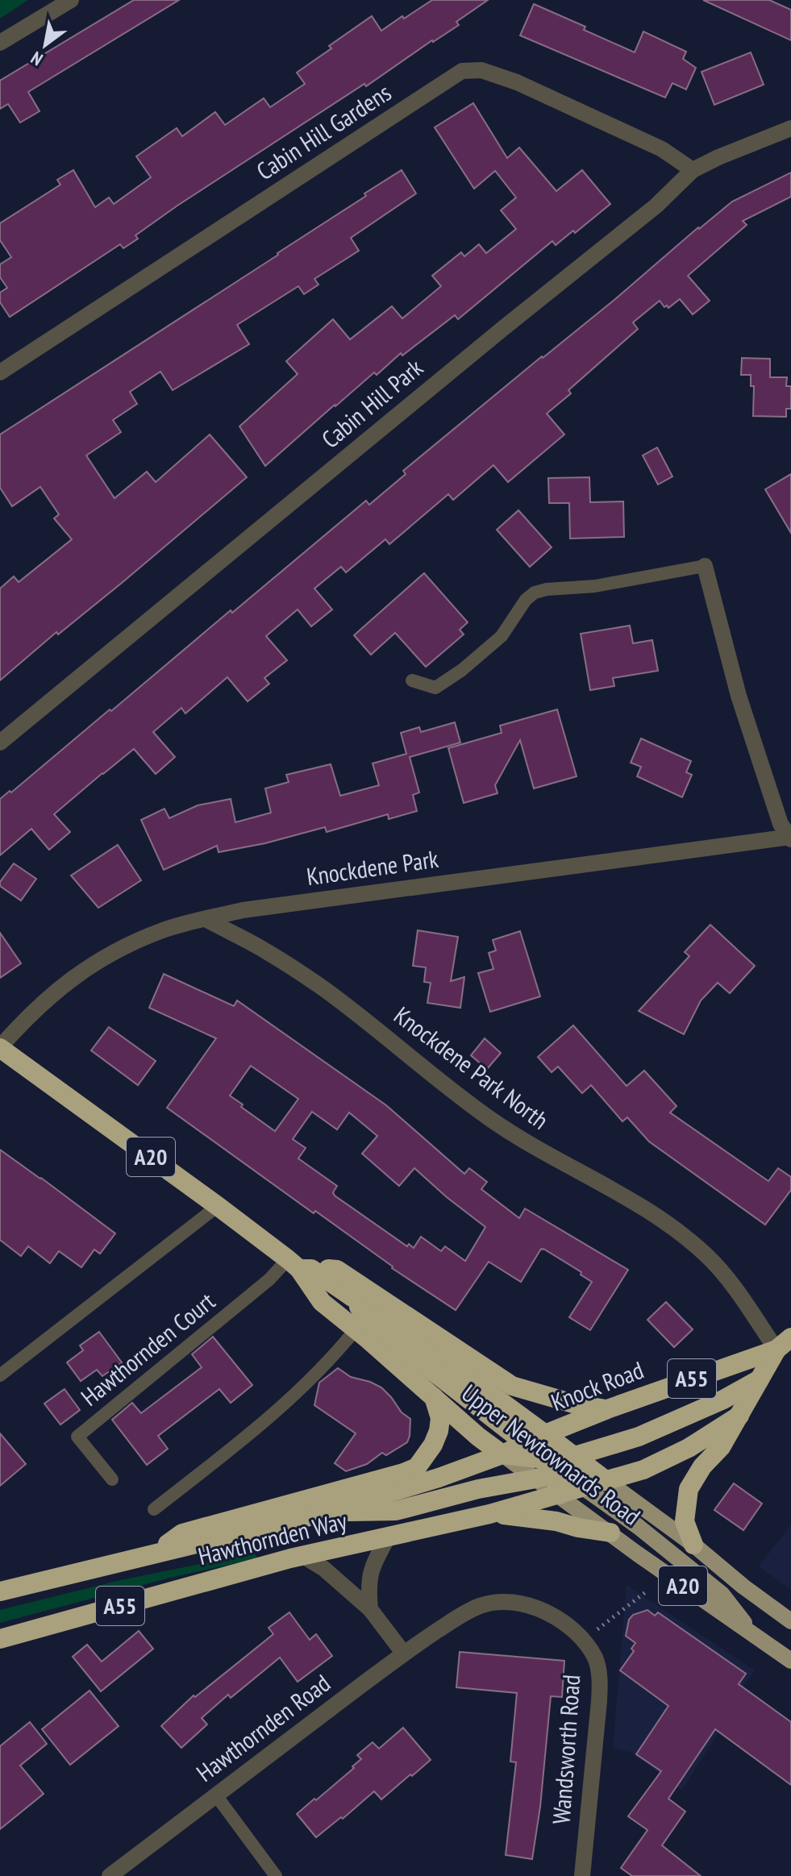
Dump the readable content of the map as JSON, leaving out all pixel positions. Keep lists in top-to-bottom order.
{
  "streets": {
    "highway": [
      "A20",
      "A55",
      "Knock Road",
      "Upper Newtownards Road",
      "Hawthornden Way"
    ],
    "street": [
      "Cabin Hill Gardens",
      "Cabin Hill Park",
      "Knockdene Park",
      "Knockdene Park North",
      "Hawthornden Road",
      "Wandsworth Road"
    ],
    "lane": ["Hawthornden Court"]
  },
  "crossings": [
    ["Cabin Hill Gardens", "Cabin Hill Park"],
    ["Knockdene Park", "Knockdene Park North"],
    ["Knockdene Park", "Upper Newtownards Road"],
    ["Knockdene Park North", "A55"],
    ["Knockdene Park North", "Knock Road"],
    ["Hawthornden Court", "Upper Newtownards Road"],
    ["A55", "Knock Road"],
    ["A55", "Upper Newtownards Road"],
    ["A55", "Hawthornden Way"],
    ["Knock Road", "Upper Newtownards Road"],
    ["Knock Road", "Hawthornden Way"],
    ["Upper Newtownards Road", "Hawthornden Way"],
    ["Hawthornden Road", "Wandsworth Road"]
  ],
  "north": "bottom left"
}
